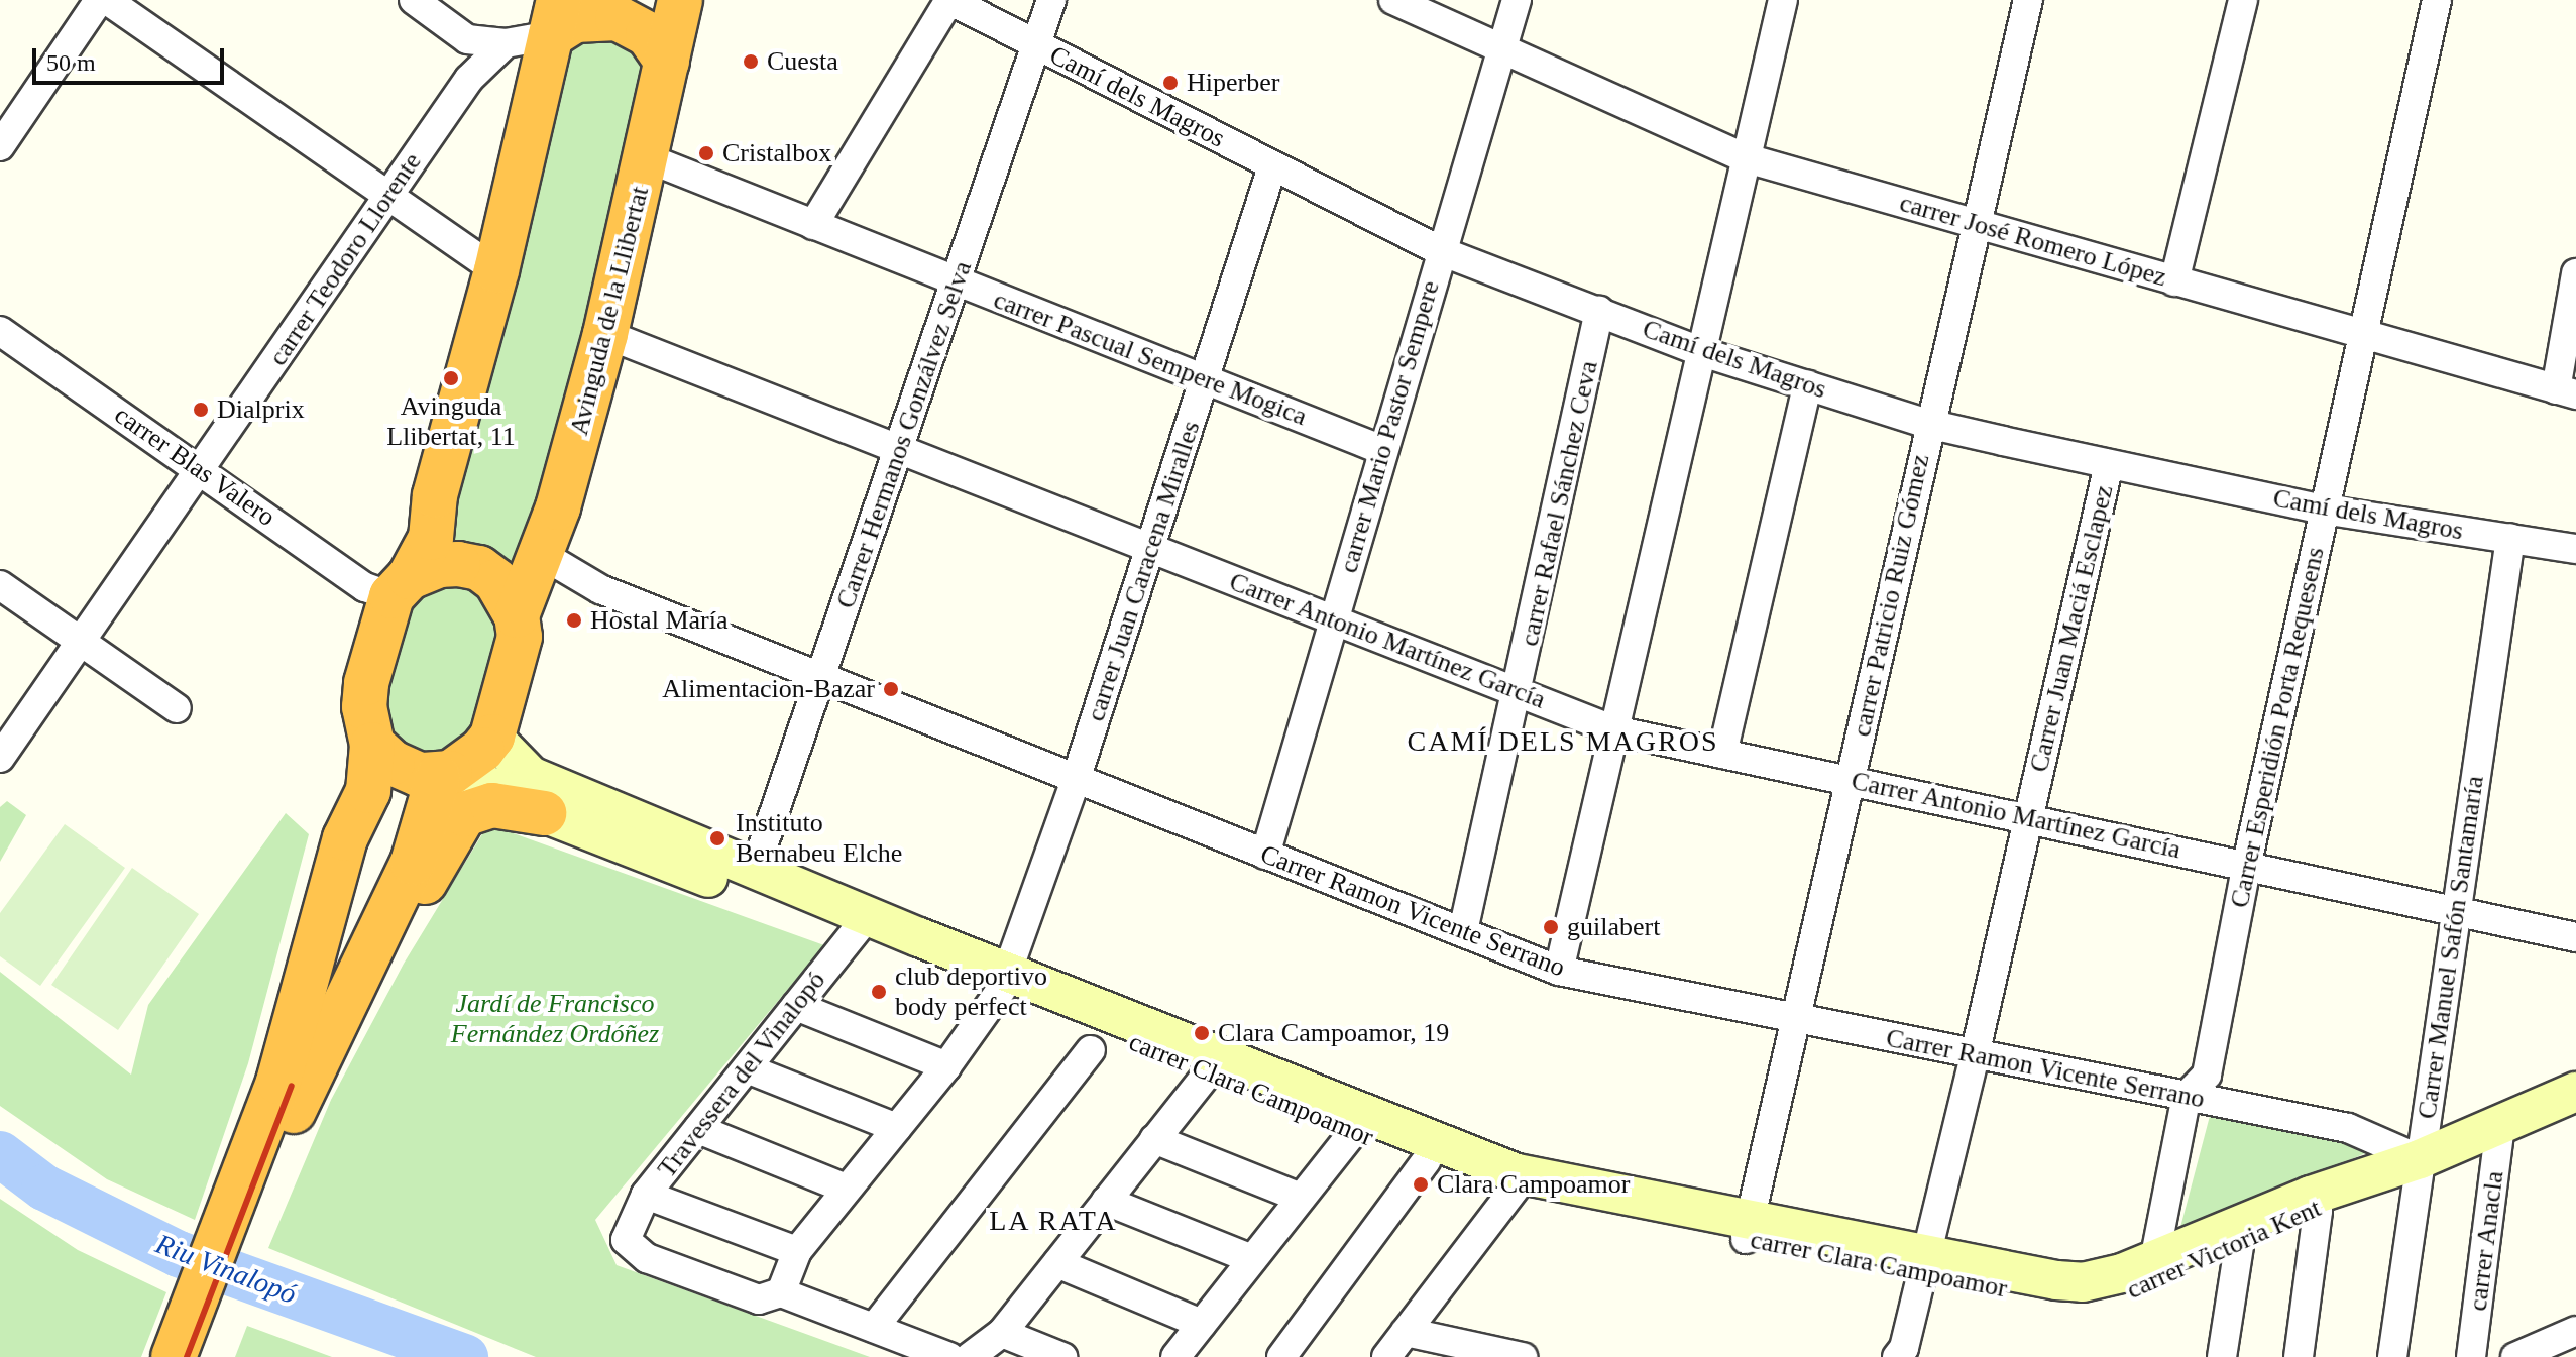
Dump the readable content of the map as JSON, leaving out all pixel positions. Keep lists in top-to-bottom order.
{
  "streets": {
    "highway": ["Avinguda de la Llibertat"],
    "street": [
      "Camí dels Magros",
      "carrer José Romero López",
      "carrer Teodoro Llorente",
      "carrer Pascual Sempere Mogica",
      "carrer Mario Pastor Sempere",
      "Carrer Hermanos Gonzálvez Selva",
      "carrer Blas Valero",
      "carrer Rafael Sánchez Ceva",
      "carrer Juan Caracena Miralles",
      "carrer Patricio Ruiz Gómez",
      "Carrer Juan Maciá Esclapez",
      "Carrer Antonio Martínez García",
      "Carrer Esperidión Porta Requesens",
      "Carrer Ramon Vicente Serrano",
      "Carrer Manuel Safón Santamaría",
      "Travessera del Vinalopó",
      "carrer Clara Campoamor",
      "carrer Anacla",
      "carrer Victoria Kent"
    ]
  },
  "crossings": [
    ["Camí dels Magros", "carrer Mario Pastor Sempere"],
    ["Camí dels Magros", "Carrer Hermanos Gonzálvez Selva"],
    ["Camí dels Magros", "carrer Rafael Sánchez Ceva"],
    ["Camí dels Magros", "carrer Juan Caracena Miralles"],
    ["Camí dels Magros", "carrer Patricio Ruiz Gómez"],
    ["Camí dels Magros", "Carrer Juan Maciá Esclapez"],
    ["Camí dels Magros", "Carrer Esperidión Porta Requesens"],
    ["Camí dels Magros", "Carrer Manuel Safón Santamaría"],
    ["carrer José Romero López", "carrer Mario Pastor Sempere"],
    ["carrer José Romero López", "carrer Patricio Ruiz Gómez"],
    ["carrer José Romero López", "Carrer Esperidión Porta Requesens"],
    ["carrer Teodoro Llorente", "carrer Blas Valero"],
    ["Avinguda de la Llibertat", "carrer Pascual Sempere Mogica"],
    ["Avinguda de la Llibertat", "carrer Blas Valero"],
    ["Avinguda de la Llibertat", "Carrer Antonio Martínez García"],
    ["Avinguda de la Llibertat", "Carrer Ramon Vicente Serrano"],
    ["Avinguda de la Llibertat", "carrer Clara Campoamor"],
    ["carrer Pascual Sempere Mogica", "carrer Mario Pastor Sempere"],
    ["carrer Pascual Sempere Mogica", "Carrer Hermanos Gonzálvez Selva"],
    ["carrer Pascual Sempere Mogica", "carrer Juan Caracena Miralles"],
    ["carrer Mario Pastor Sempere", "Carrer Antonio Martínez García"],
    ["carrer Mario Pastor Sempere", "Carrer Ramon Vicente Serrano"],
    ["Carrer Hermanos Gonzálvez Selva", "Carrer Antonio Martínez García"],
    ["Carrer Hermanos Gonzálvez Selva", "Carrer Ramon Vicente Serrano"],
    ["Carrer Hermanos Gonzálvez Selva", "carrer Clara Campoamor"],
    ["carrer Blas Valero", "carrer Clara Campoamor"],
    ["carrer Rafael Sánchez Ceva", "Carrer Antonio Martínez García"],
    ["carrer Rafael Sánchez Ceva", "Carrer Ramon Vicente Serrano"],
    ["carrer Juan Caracena Miralles", "Carrer Antonio Martínez García"],
    ["carrer Juan Caracena Miralles", "Carrer Ramon Vicente Serrano"],
    ["carrer Juan Caracena Miralles", "Travessera del Vinalopó"],
    ["carrer Juan Caracena Miralles", "carrer Clara Campoamor"],
    ["carrer Patricio Ruiz Gómez", "Carrer Antonio Martínez García"],
    ["carrer Patricio Ruiz Gómez", "Carrer Ramon Vicente Serrano"],
    ["carrer Patricio Ruiz Gómez", "carrer Clara Campoamor"],
    ["Carrer Juan Maciá Esclapez", "Carrer Antonio Martínez García"],
    ["Carrer Juan Maciá Esclapez", "Carrer Ramon Vicente Serrano"],
    ["Carrer Juan Maciá Esclapez", "carrer Clara Campoamor"],
    ["Carrer Antonio Martínez García", "Carrer Esperidión Porta Requesens"],
    ["Carrer Antonio Martínez García", "Carrer Manuel Safón Santamaría"],
    ["Carrer Esperidión Porta Requesens", "Carrer Ramon Vicente Serrano"],
    ["Carrer Esperidión Porta Requesens", "carrer Victoria Kent"],
    ["Carrer Ramon Vicente Serrano", "Carrer Manuel Safón Santamaría"],
    ["Carrer Ramon Vicente Serrano", "carrer Victoria Kent"],
    ["Carrer Manuel Safón Santamaría", "carrer Victoria Kent"],
    ["Travessera del Vinalopó", "carrer Clara Campoamor"],
    ["carrer Clara Campoamor", "carrer Victoria Kent"],
    ["carrer Anacla", "carrer Victoria Kent"]
  ],
  "districts": ["CAMÍ DELS MAGROS", "LA RATA"],
  "water": ["Riu Vinalopó"],
  "parks": ["Jardí de Francisco Fernández Ordóñez"],
  "places": [
    "Cuesta",
    "Hiperber",
    "Cristalbox",
    "Avinguda Llibertat, 11",
    "Dialprix",
    "Hostal María",
    "Alimentacion-Bazar",
    "Instituto Bernabeu Elche",
    "guilabert",
    "club deportivo body perfect",
    "Clara Campoamor, 19",
    "Clara Campoamor"
  ],
  "scale_bar": "50 m"
}
